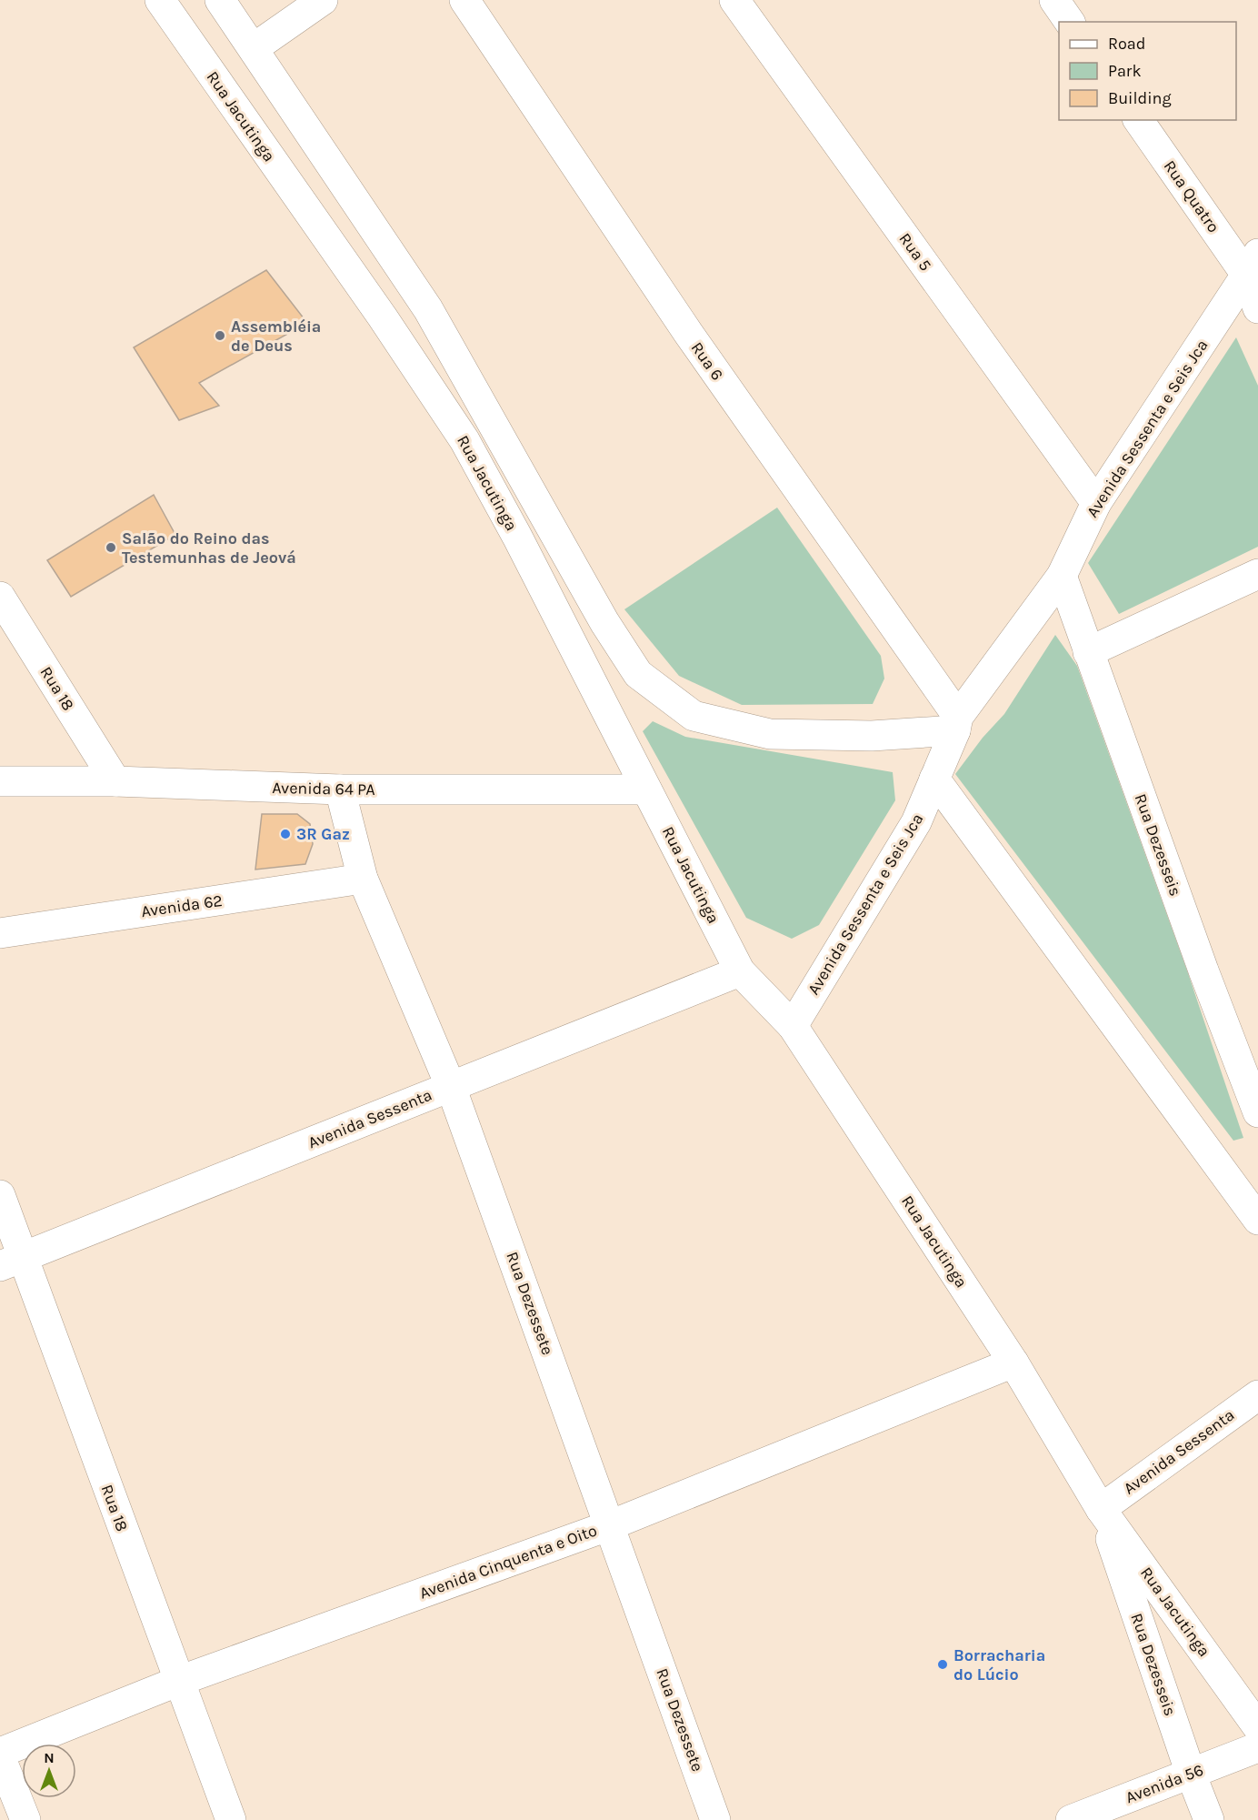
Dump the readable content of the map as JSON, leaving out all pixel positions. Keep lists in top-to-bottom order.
{
  "streets": {
    "street": [
      "Rua Jacutinga",
      "Rua Quatro",
      "Rua 5",
      "Rua 6",
      "Avenida Sessenta e Seis Jca",
      "Rua 18",
      "Avenida 64 PA",
      "Rua Dezesseis",
      "Avenida 62",
      "Avenida Sessenta",
      "Rua Dezessete",
      "Avenida Cinquenta e Oito",
      "Avenida 56"
    ]
  },
  "crossings": [
    ["Rua Jacutinga", "Avenida Sessenta e Seis Jca"],
    ["Rua Jacutinga", "Avenida 64 PA"],
    ["Rua Jacutinga", "Rua Dezesseis"],
    ["Rua Jacutinga", "Avenida Sessenta"],
    ["Rua Jacutinga", "Avenida Cinquenta e Oito"],
    ["Rua Quatro", "Avenida Sessenta e Seis Jca"],
    ["Rua 5", "Avenida Sessenta e Seis Jca"],
    ["Rua 6", "Avenida Sessenta e Seis Jca"],
    ["Avenida Sessenta e Seis Jca", "Rua Dezesseis"],
    ["Rua 18", "Avenida 64 PA"],
    ["Rua 18", "Avenida Sessenta"],
    ["Rua 18", "Avenida Cinquenta e Oito"],
    ["Avenida 64 PA", "Rua Dezessete"],
    ["Rua Dezesseis", "Avenida Sessenta"],
    ["Rua Dezesseis", "Avenida 56"],
    ["Avenida 62", "Rua Dezessete"],
    ["Avenida Sessenta", "Rua Dezessete"],
    ["Rua Dezessete", "Avenida Cinquenta e Oito"]
  ],
  "places": [
    "Assembléia de Deus",
    "Salão do Reino das Testemunhas de Jeová",
    "3R Gaz",
    "Borracharia do Lúcio"
  ],
  "legend": ["Road", "Park", "Building"],
  "north": "top"
}
